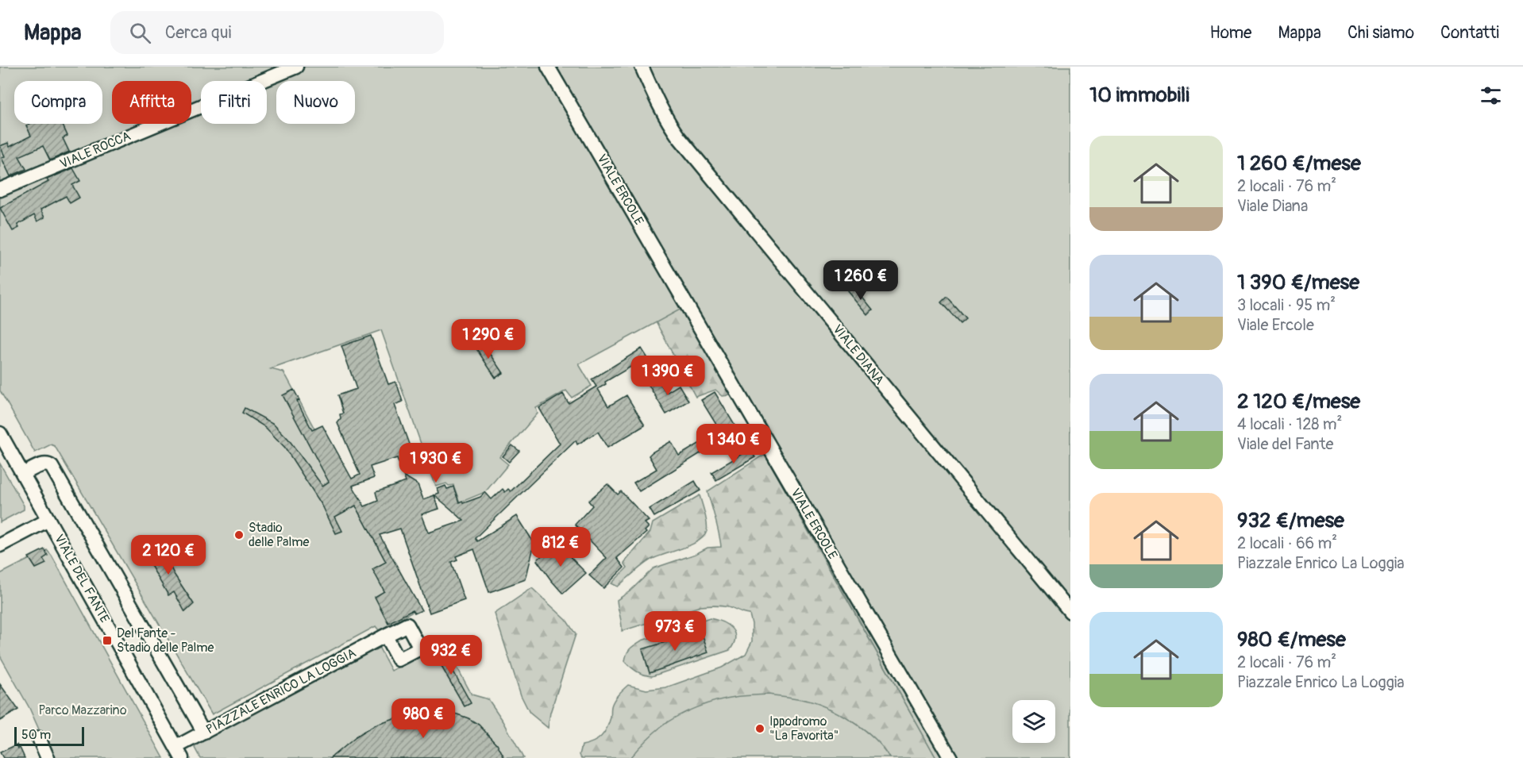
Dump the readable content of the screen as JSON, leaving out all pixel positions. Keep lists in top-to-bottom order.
{
  "streets": {
    "street": [
      "VIALE ROCCA",
      "VIALE ERCOLE",
      "VIALE DIANA",
      "VIALE DEL FANTE",
      "PIAZZALE ENRICO LA LOGGIA"
    ]
  },
  "crossings": [
    ["VIALE DEL FANTE", "PIAZZALE ENRICO LA LOGGIA"]
  ],
  "parks": ["Parco Mazzarino"],
  "places": {
    "other": ["Stadio delle Palme", "Ippodromo \"La Favorita\""],
    "transit": ["Del Fante - Stadio delle Palme"]
  },
  "scale_bar": "50 m",
  "page": {
    "header": "Mappa",
    "search": "Cerca qui",
    "nav": [
      "Home",
      "Mappa",
      "Chi siamo",
      "Contatti"
    ],
    "heading": "10 immobili",
    "chip": [
      "Compra",
      "Affitta",
      "Filtri",
      "Nuovo"
    ],
    "list": [
      {
        "name": "1 260 €/mese",
        "note": "2 locali · 76 m² · Viale Diana"
      },
      {
        "name": "1 390 €/mese",
        "note": "3 locali · 95 m² · Viale Ercole"
      },
      {
        "name": "2 120 €/mese",
        "note": "4 locali · 128 m² · Viale del Fante"
      },
      {
        "name": "932 €/mese",
        "note": "2 locali · 66 m² · Piazzale Enrico La Loggia"
      },
      {
        "name": "980 €/mese",
        "note": "2 locali · 76 m² · Piazzale Enrico La Loggia"
      }
    ],
    "price": [
      "1 260 €",
      "1 290 €",
      "1 390 €",
      "1 340 €",
      "1 930 €",
      "812 €",
      "2 120 €",
      "973 €",
      "932 €",
      "980 €"
    ],
    "scale": "50 m"
  }
}
